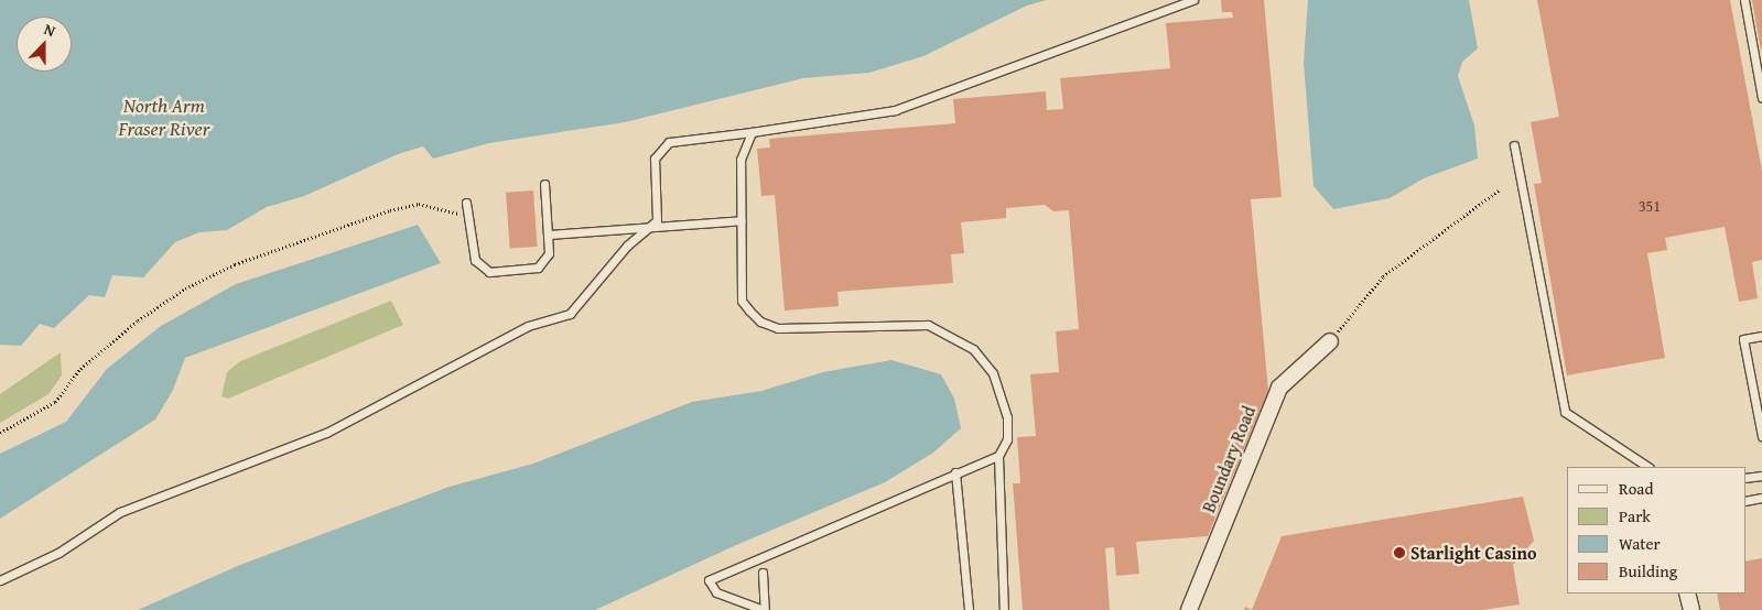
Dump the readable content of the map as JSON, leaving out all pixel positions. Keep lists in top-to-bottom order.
{
  "streets": {
    "street": ["Boundary Road"]
  },
  "water": ["North Arm Fraser River"],
  "places": ["Starlight Casino"],
  "house_numbers": ["351"],
  "legend": [
    "Road",
    "Park",
    "Water",
    "Building"
  ],
  "north": "top"
}
